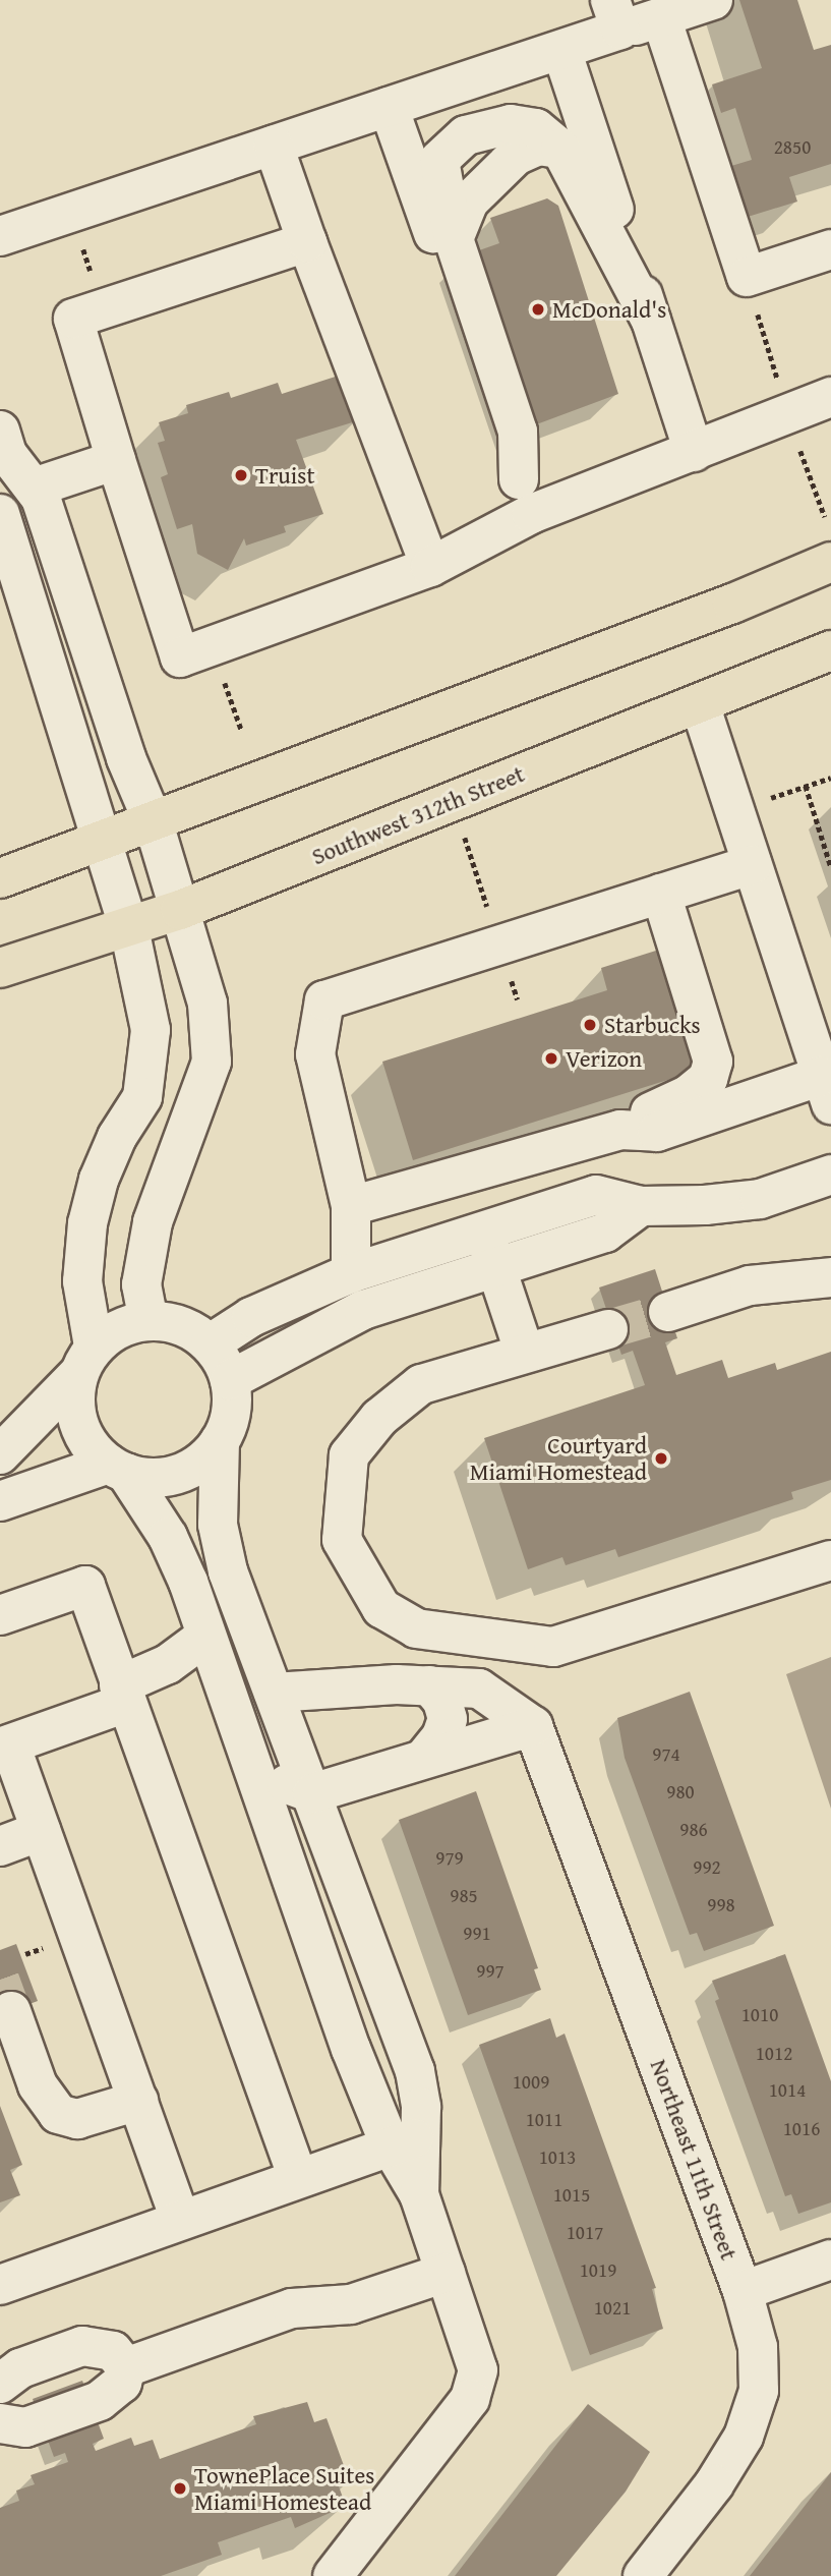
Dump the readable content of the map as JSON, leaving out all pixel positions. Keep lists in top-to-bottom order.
{
  "streets": {
    "main road": ["Southwest 312th Street"],
    "street": ["Northeast 11th Street"]
  },
  "places": [
    "McDonald's",
    "Truist",
    "Starbucks",
    "Verizon",
    "Courtyard Miami Homestead",
    "TownePlace Suites Miami Homestead"
  ],
  "house_numbers": [
    "2850",
    "974",
    "980",
    "986",
    "979",
    "992",
    "985",
    "998",
    "991",
    "997",
    "1010",
    "1012",
    "1009",
    "1014",
    "1011",
    "1016",
    "1013",
    "1015",
    "1017",
    "1019",
    "1021"
  ]
}
